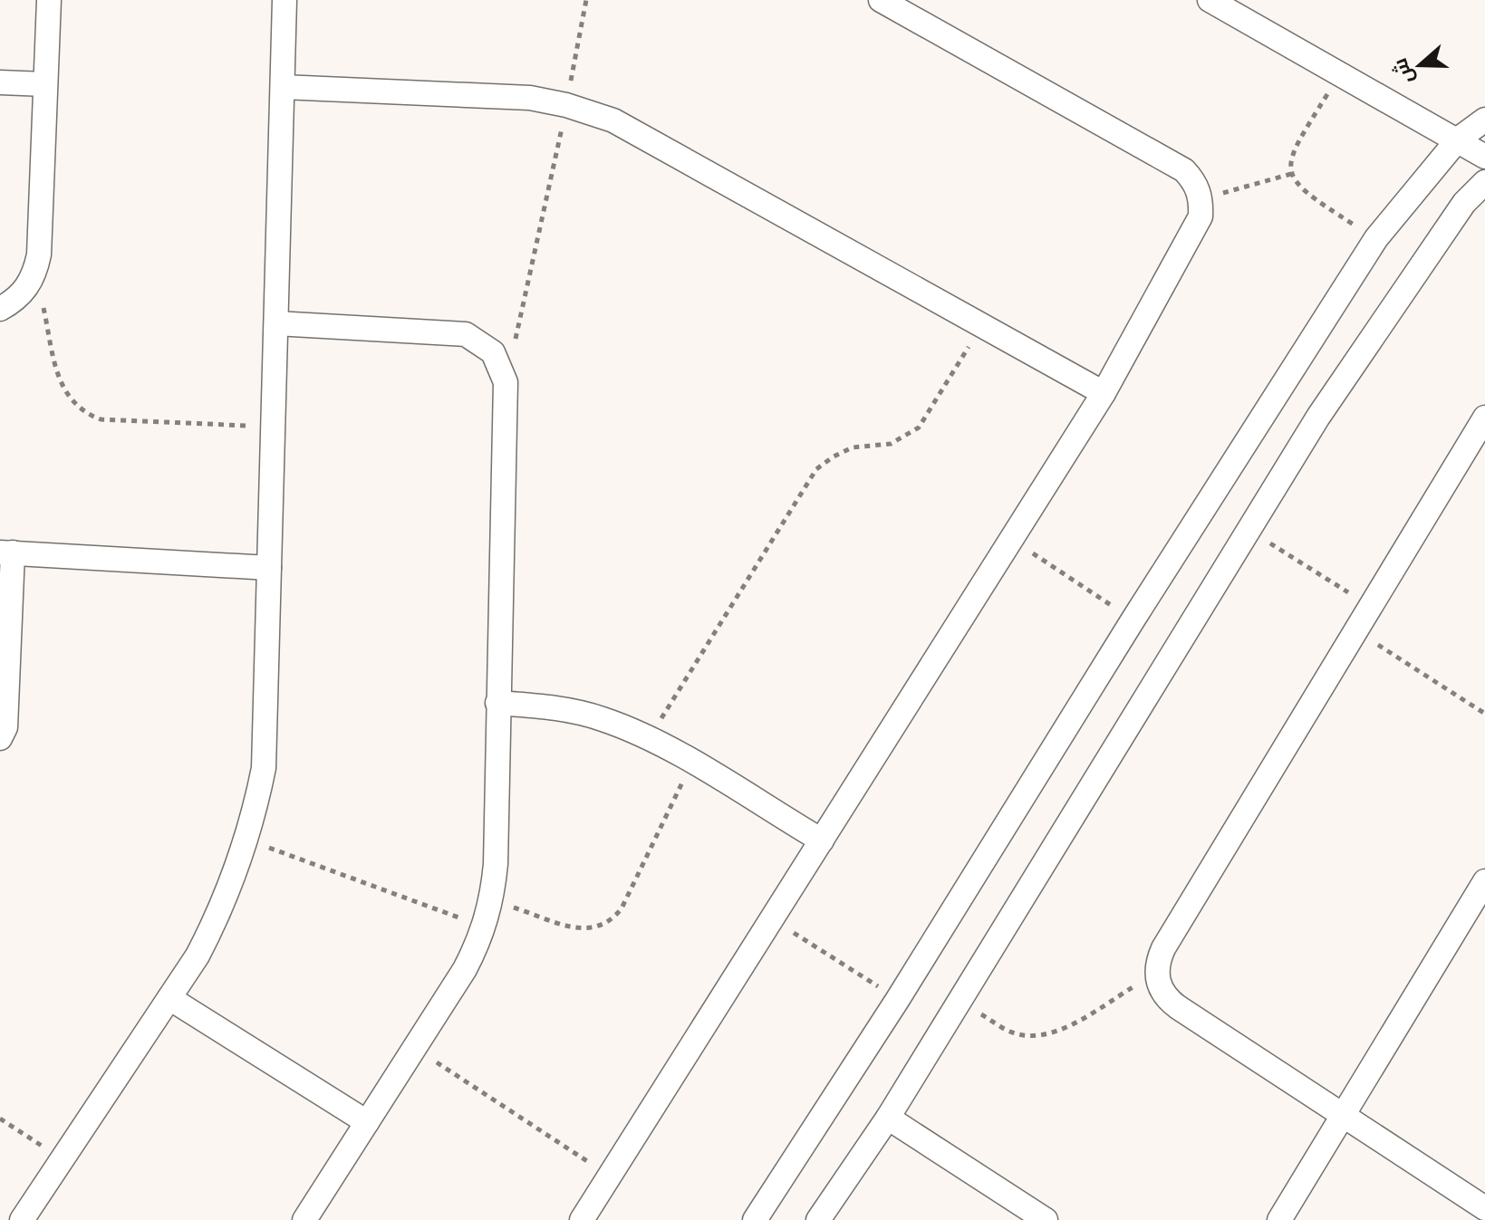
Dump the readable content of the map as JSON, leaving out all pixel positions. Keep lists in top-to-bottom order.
{
  "north": "left"
}
